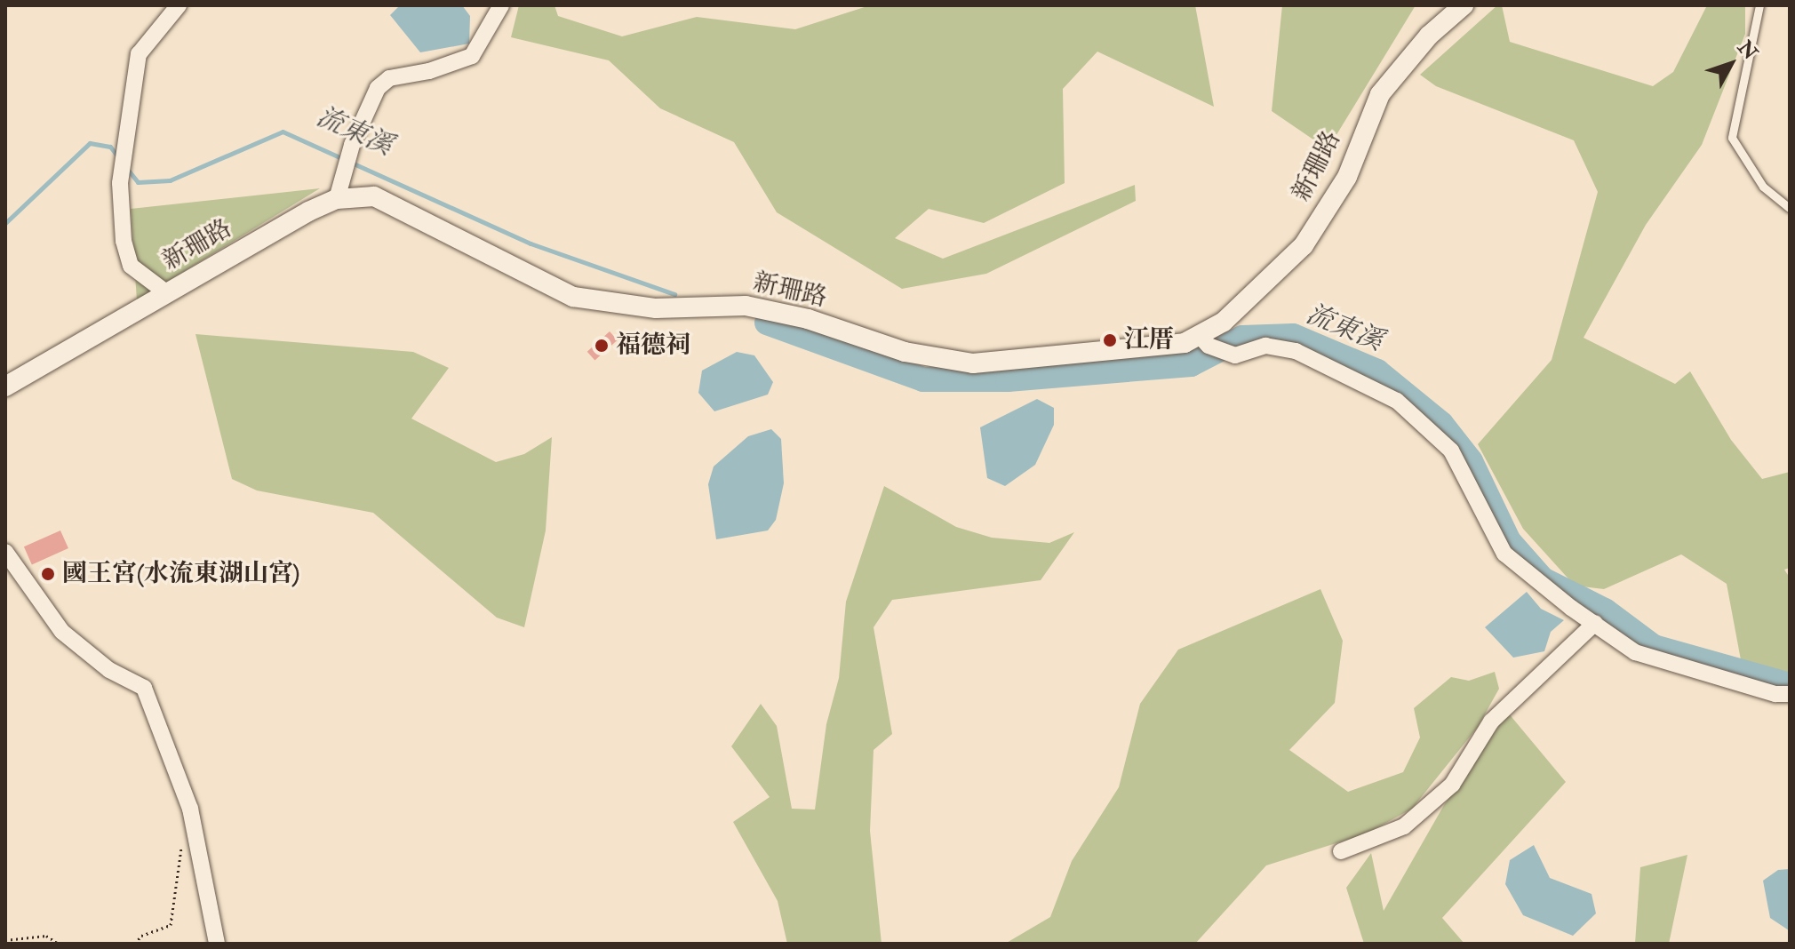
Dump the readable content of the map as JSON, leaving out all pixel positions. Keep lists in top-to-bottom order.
{
  "streets": {
    "street": ["新珊路"]
  },
  "water": ["流東溪"],
  "places": ["江厝", "福德祠", "國王宮(水流東湖山宮)"],
  "north": "top right"
}
